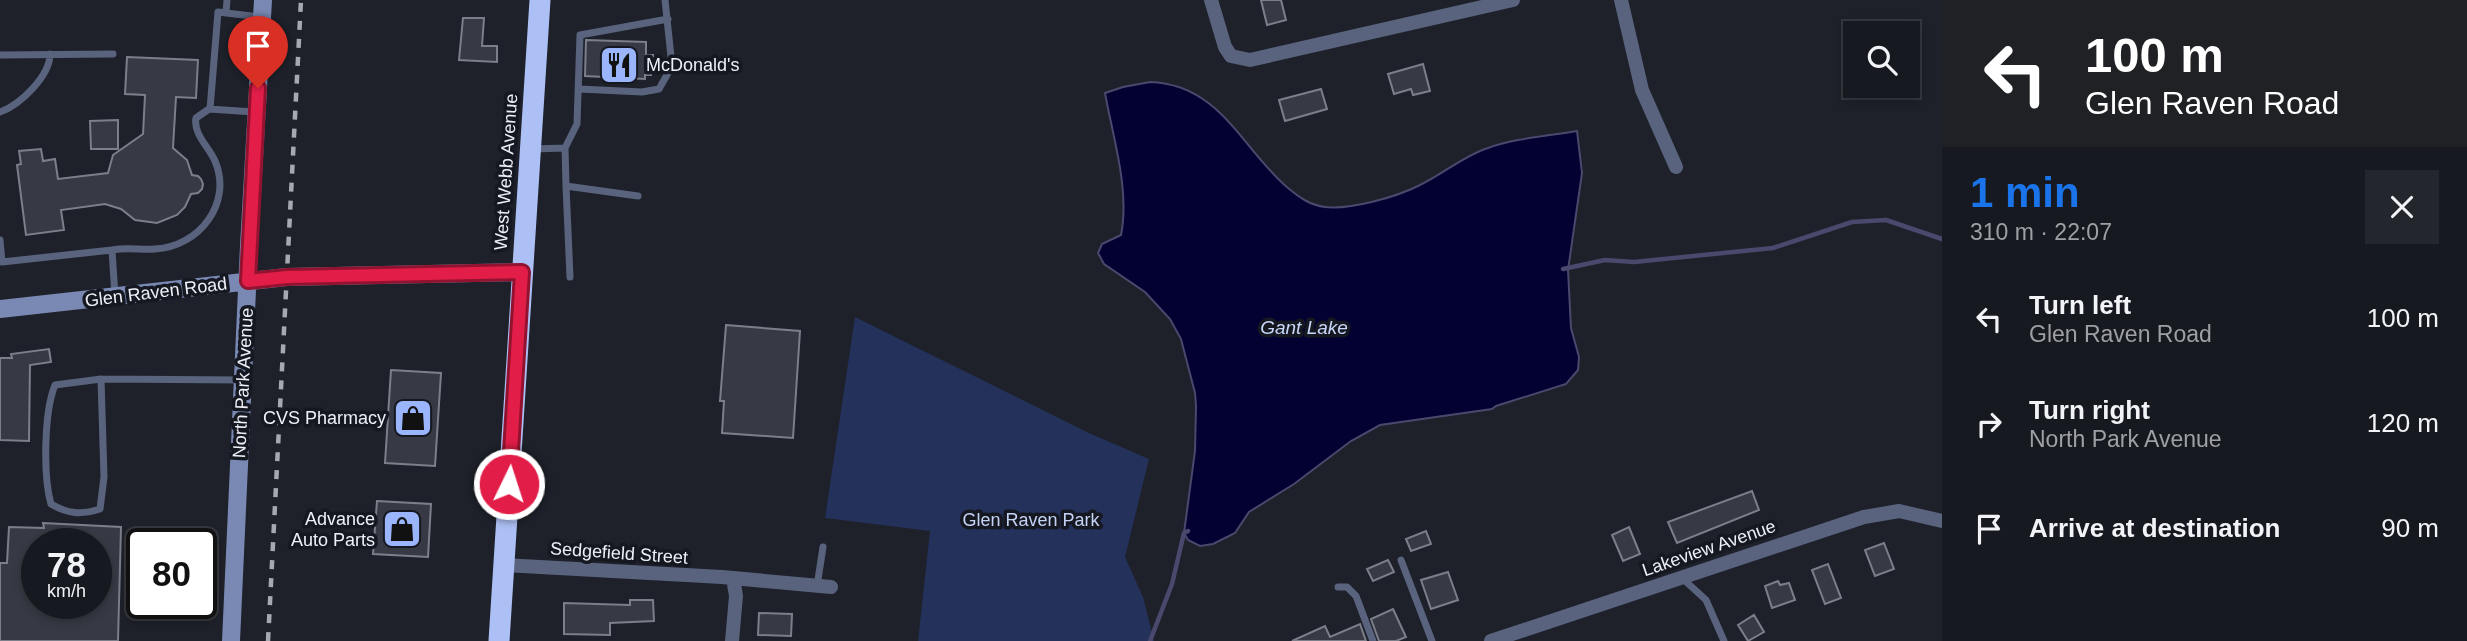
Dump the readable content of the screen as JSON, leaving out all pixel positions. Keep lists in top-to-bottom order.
{
  "streets": {
    "highway": ["West Webb Avenue"],
    "street": [
      "Glen Raven Road",
      "North Park Avenue",
      "Lakeview Avenue",
      "Sedgefield Street"
    ]
  },
  "crossings": [
    ["West Webb Avenue", "Glen Raven Road"],
    ["West Webb Avenue", "Sedgefield Street"],
    ["Glen Raven Road", "North Park Avenue"]
  ],
  "water": ["Gant Lake"],
  "parks": ["Glen Raven Park"],
  "places": {
    "restaurant": ["McDonald's"],
    "shop": ["CVS Pharmacy", "Advance Auto Parts"]
  },
  "page": {
    "turn": ["100 m", "Glen Raven Road"],
    "heading": ["1 min", "310 m · 22:07"],
    "list": [
      {
        "name": "Turn left",
        "note": "Glen Raven Road",
        "value": "100 m"
      },
      {
        "name": "Turn right",
        "note": "North Park Avenue",
        "value": "120 m"
      },
      {
        "name": "Arrive at destination",
        "value": "90 m"
      }
    ],
    "speed": "78 km/h",
    "limit": "80"
  }
}
